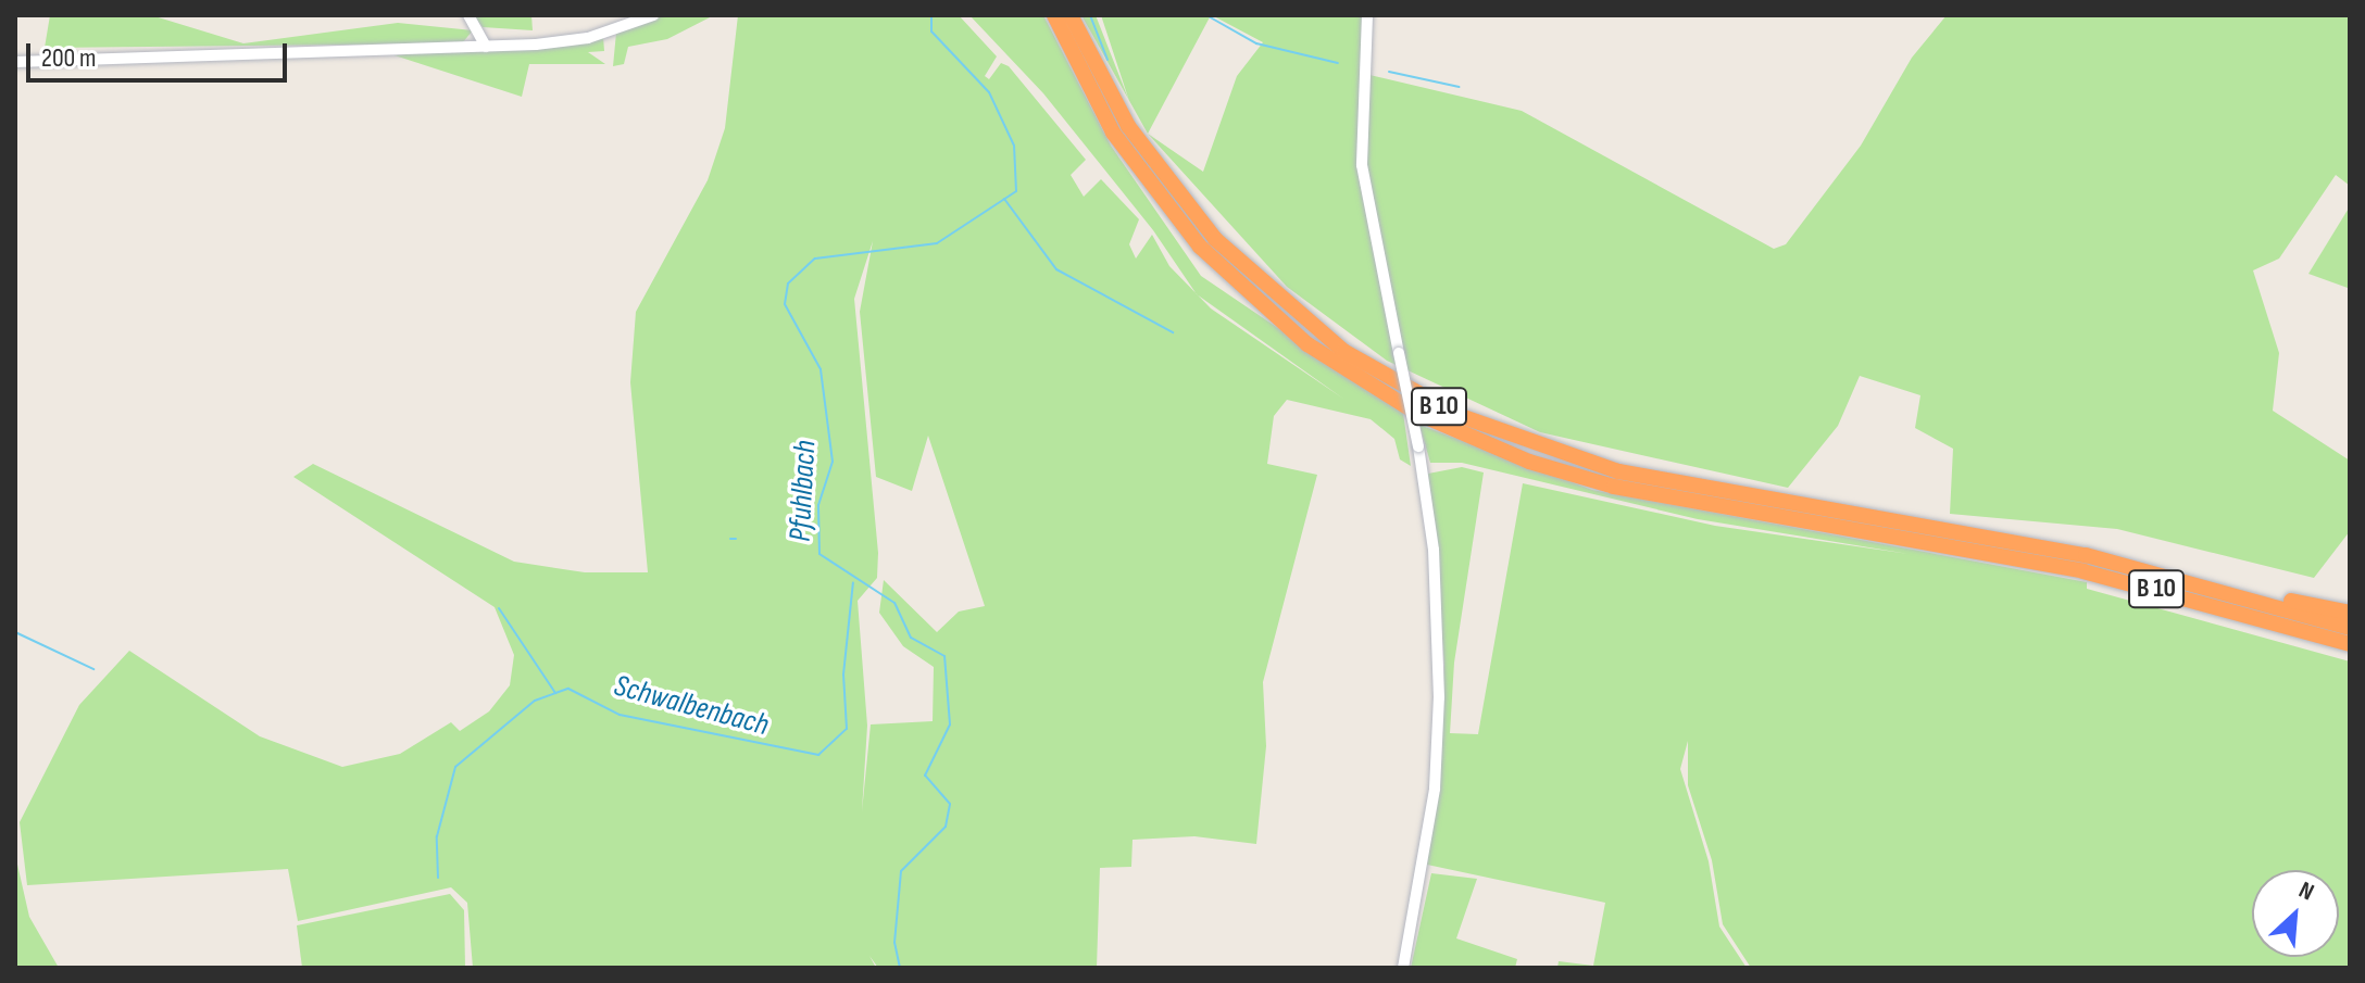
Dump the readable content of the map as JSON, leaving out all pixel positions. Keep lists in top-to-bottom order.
{
  "streets": {
    "highway": ["B 10"]
  },
  "water": ["Pfuhlbach", "Schwalbenbach"],
  "scale_bar": "200 m",
  "north": "top right"
}
